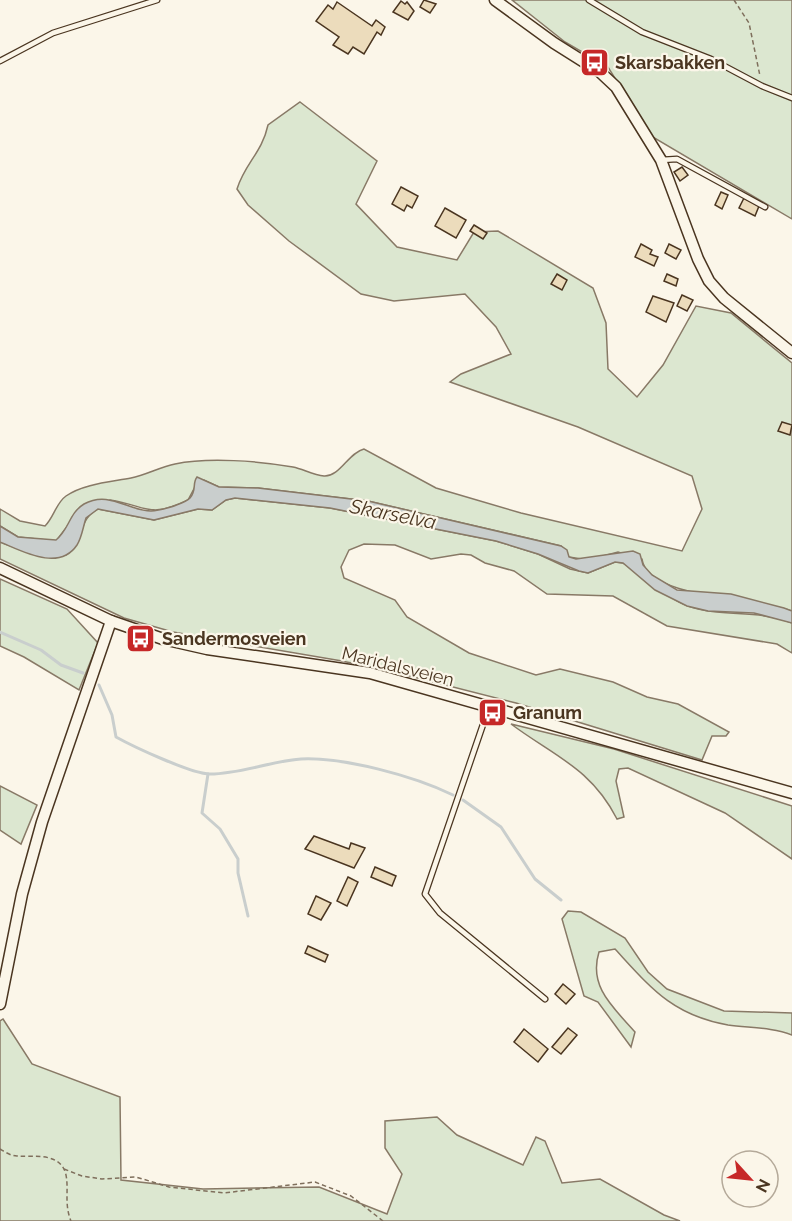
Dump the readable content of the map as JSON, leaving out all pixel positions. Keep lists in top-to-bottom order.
{
  "streets": {
    "street": ["Maridalsveien"]
  },
  "water": ["Skarselva"],
  "places": {
    "bus stop": ["Skarsbakken", "Sandermosveien", "Granum"]
  },
  "north": "bottom right"
}
